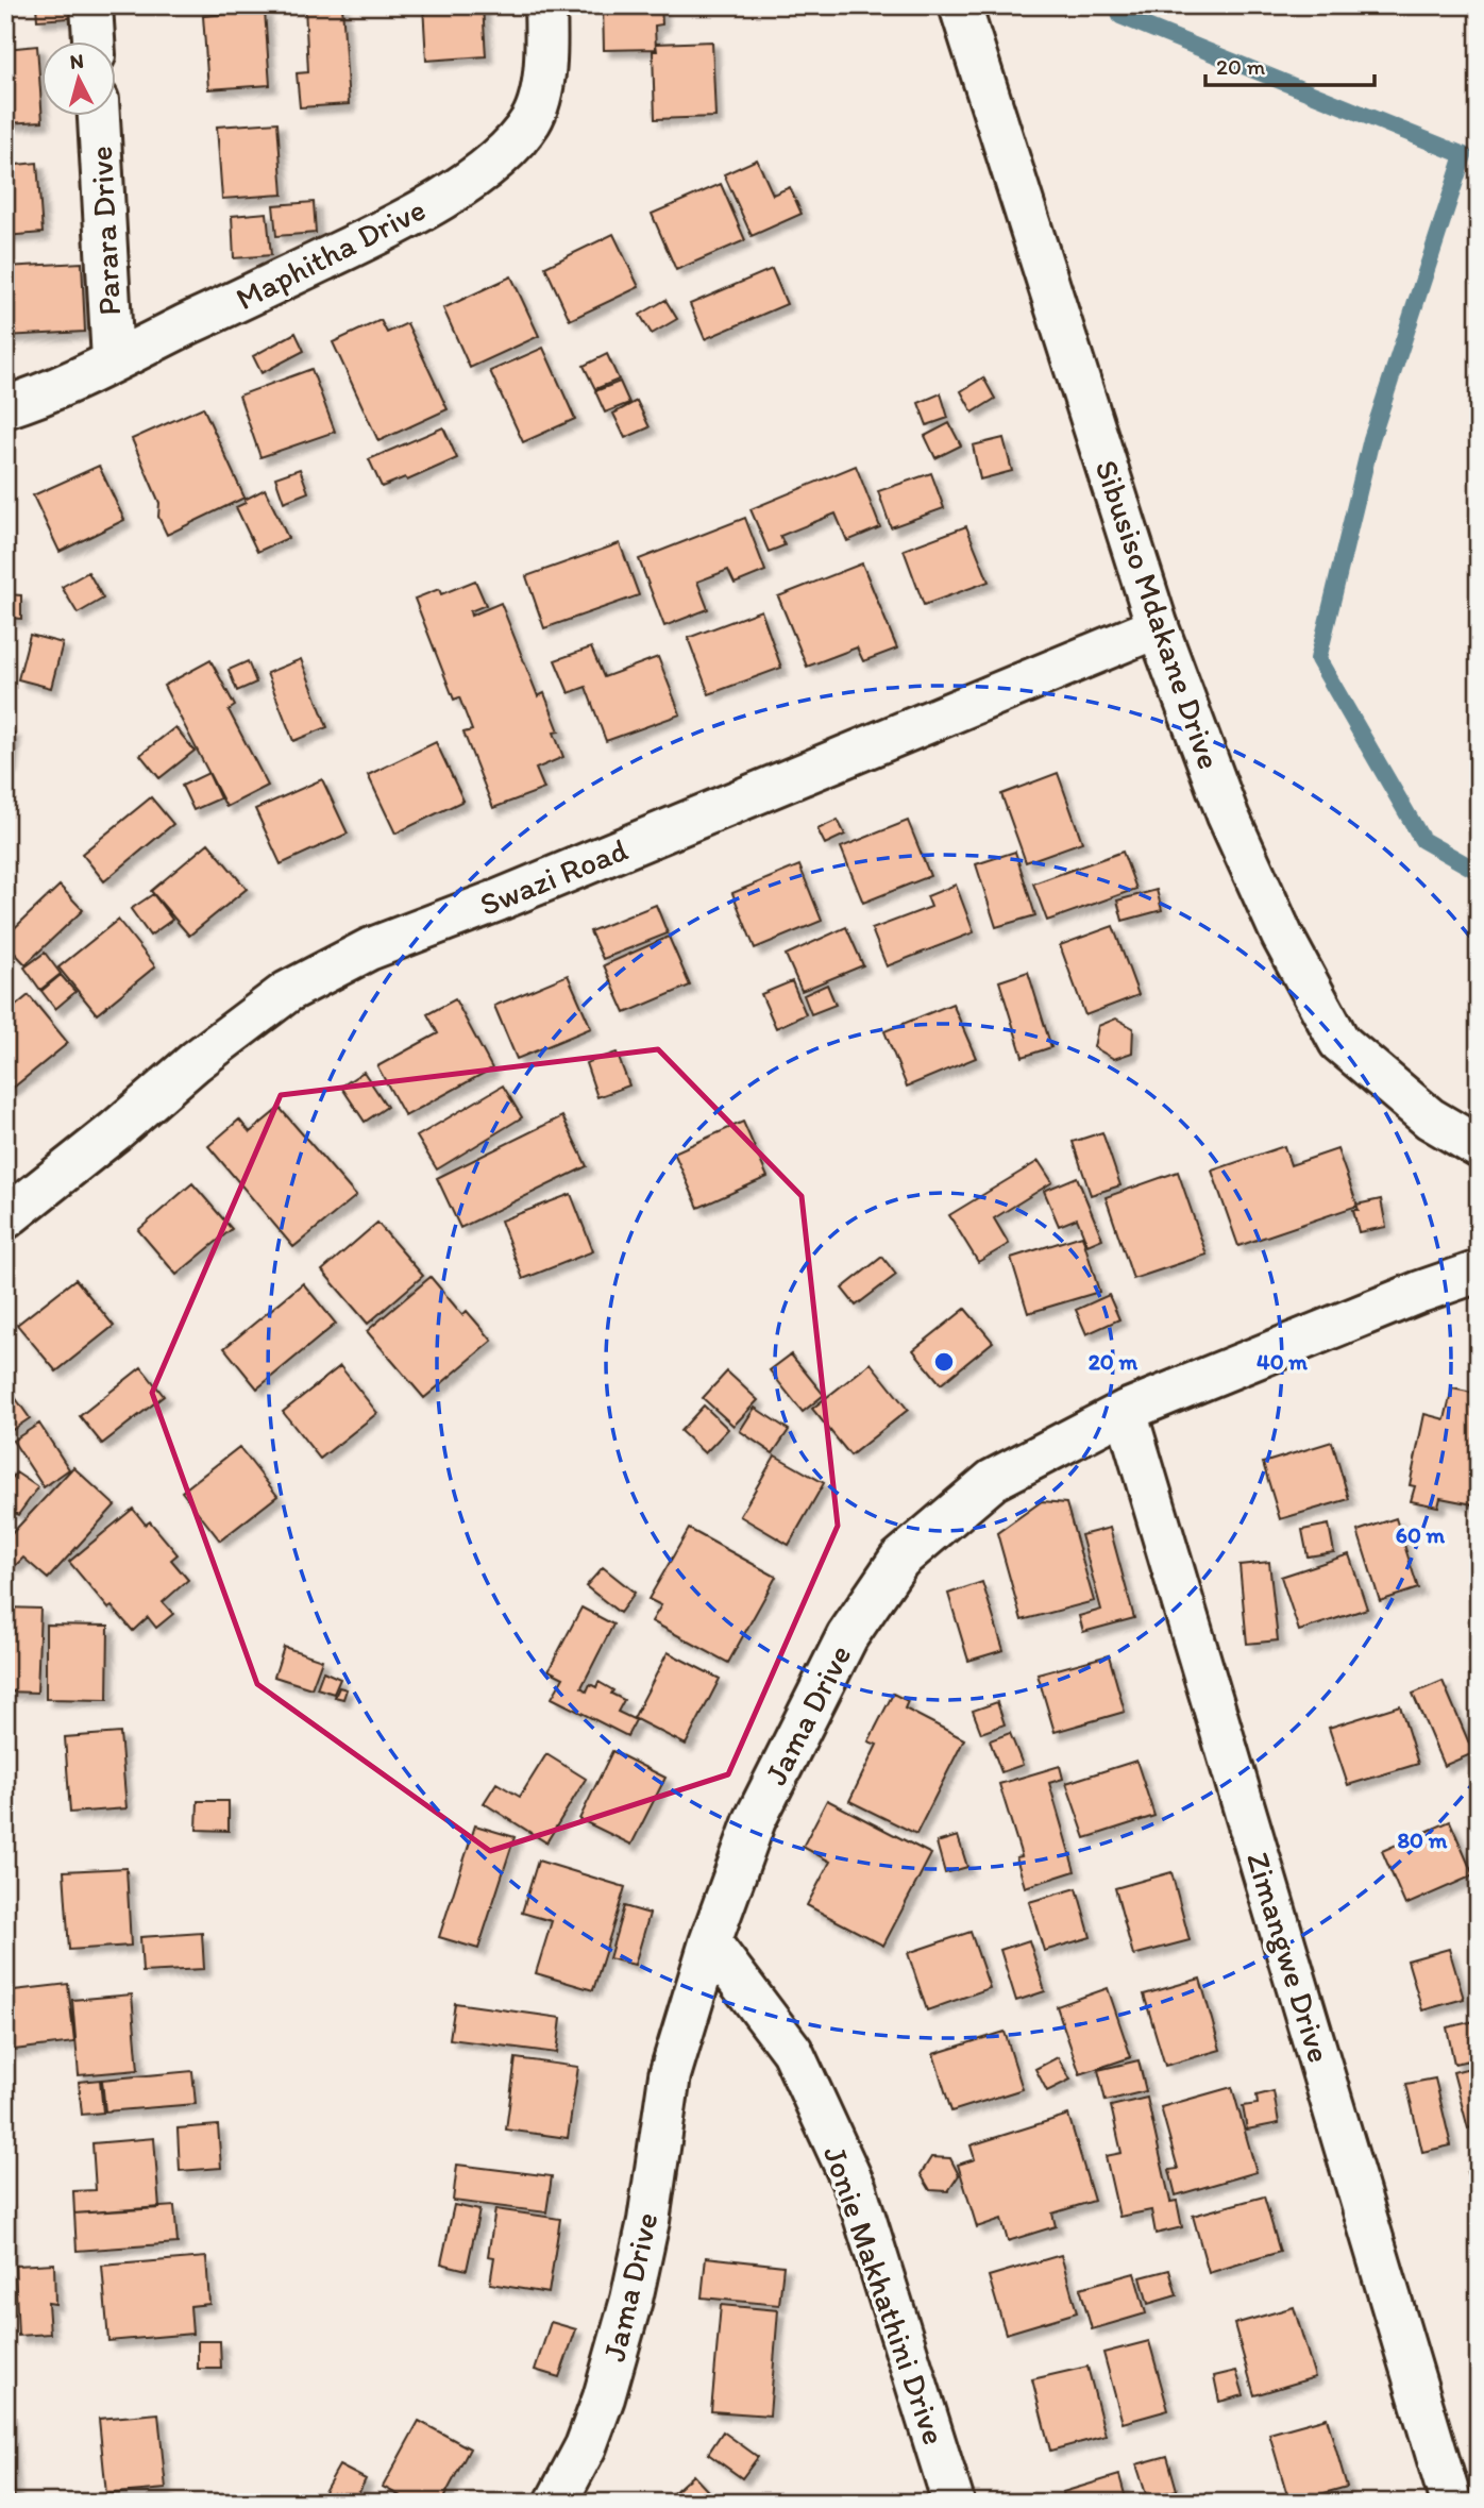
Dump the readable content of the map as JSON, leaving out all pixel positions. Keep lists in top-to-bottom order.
{
  "streets": {
    "street": [
      "Parara Drive",
      "Maphitha Drive",
      "Sibusiso Mdakane Drive",
      "Swazi Road",
      "Jama Drive",
      "Zimangwe Drive",
      "Jonie Makhathini Drive"
    ]
  },
  "crossings": [
    ["Parara Drive", "Maphitha Drive"],
    ["Sibusiso Mdakane Drive", "Swazi Road"],
    ["Jama Drive", "Zimangwe Drive"],
    ["Jama Drive", "Jonie Makhathini Drive"]
  ],
  "scale_bar": "20 m",
  "north": "top",
  "rings": [
    "20 m",
    "40 m",
    "60 m",
    "80 m"
  ]
}
